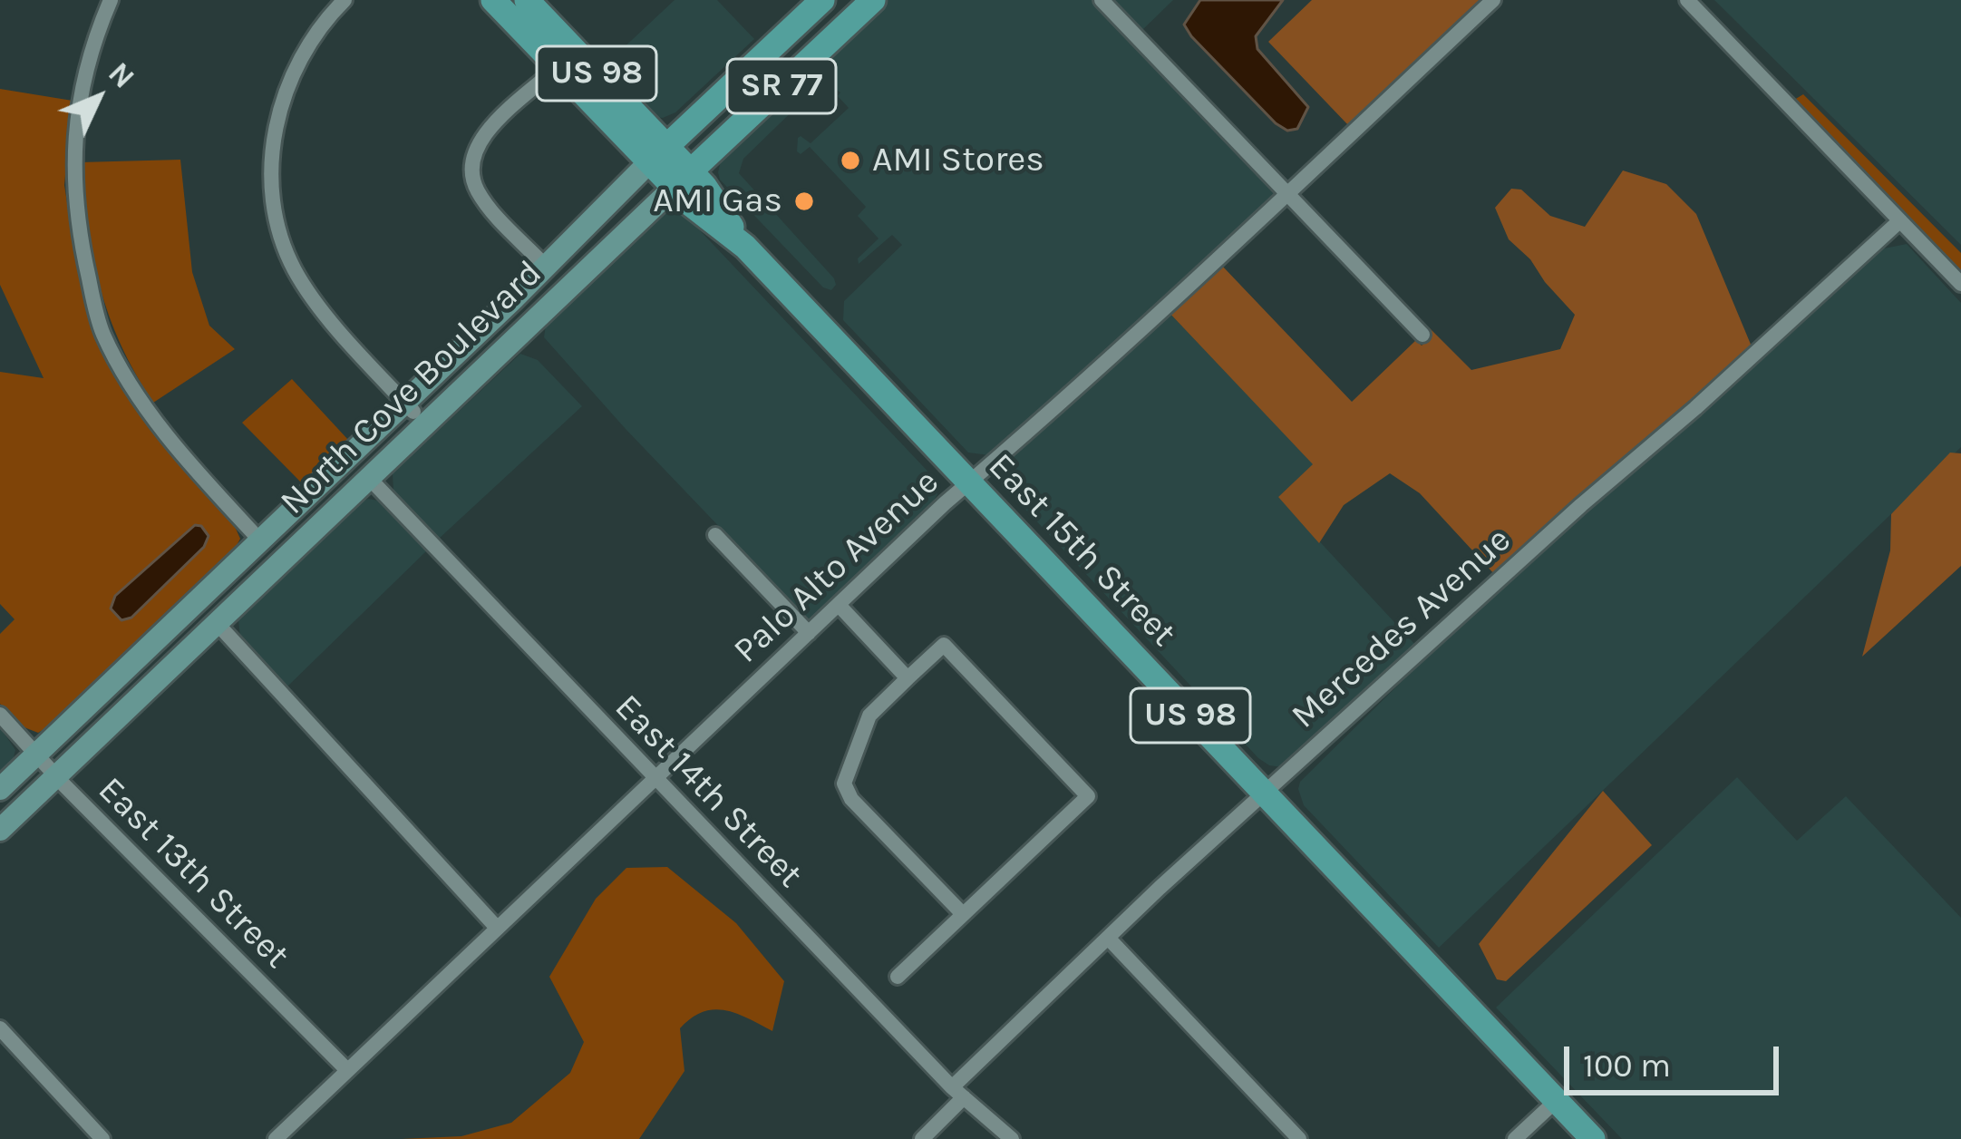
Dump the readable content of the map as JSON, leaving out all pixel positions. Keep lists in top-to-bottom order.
{
  "streets": {
    "main road": [
      "US 98",
      "SR 77",
      "North Cove Boulevard",
      "East 15th Street"
    ],
    "street": [
      "Palo Alto Avenue",
      "Mercedes Avenue",
      "East 14th Street",
      "East 13th Street"
    ]
  },
  "crossings": [
    ["North Cove Boulevard", "East 15th Street"],
    ["North Cove Boulevard", "East 14th Street"],
    ["North Cove Boulevard", "East 13th Street"],
    ["East 15th Street", "Palo Alto Avenue"],
    ["East 15th Street", "Mercedes Avenue"],
    ["Palo Alto Avenue", "East 14th Street"],
    ["Palo Alto Avenue", "East 13th Street"],
    ["Mercedes Avenue", "East 14th Street"]
  ],
  "places": ["AMI Stores", "AMI Gas"],
  "scale_bar": "100 m",
  "north": "top right"
}
